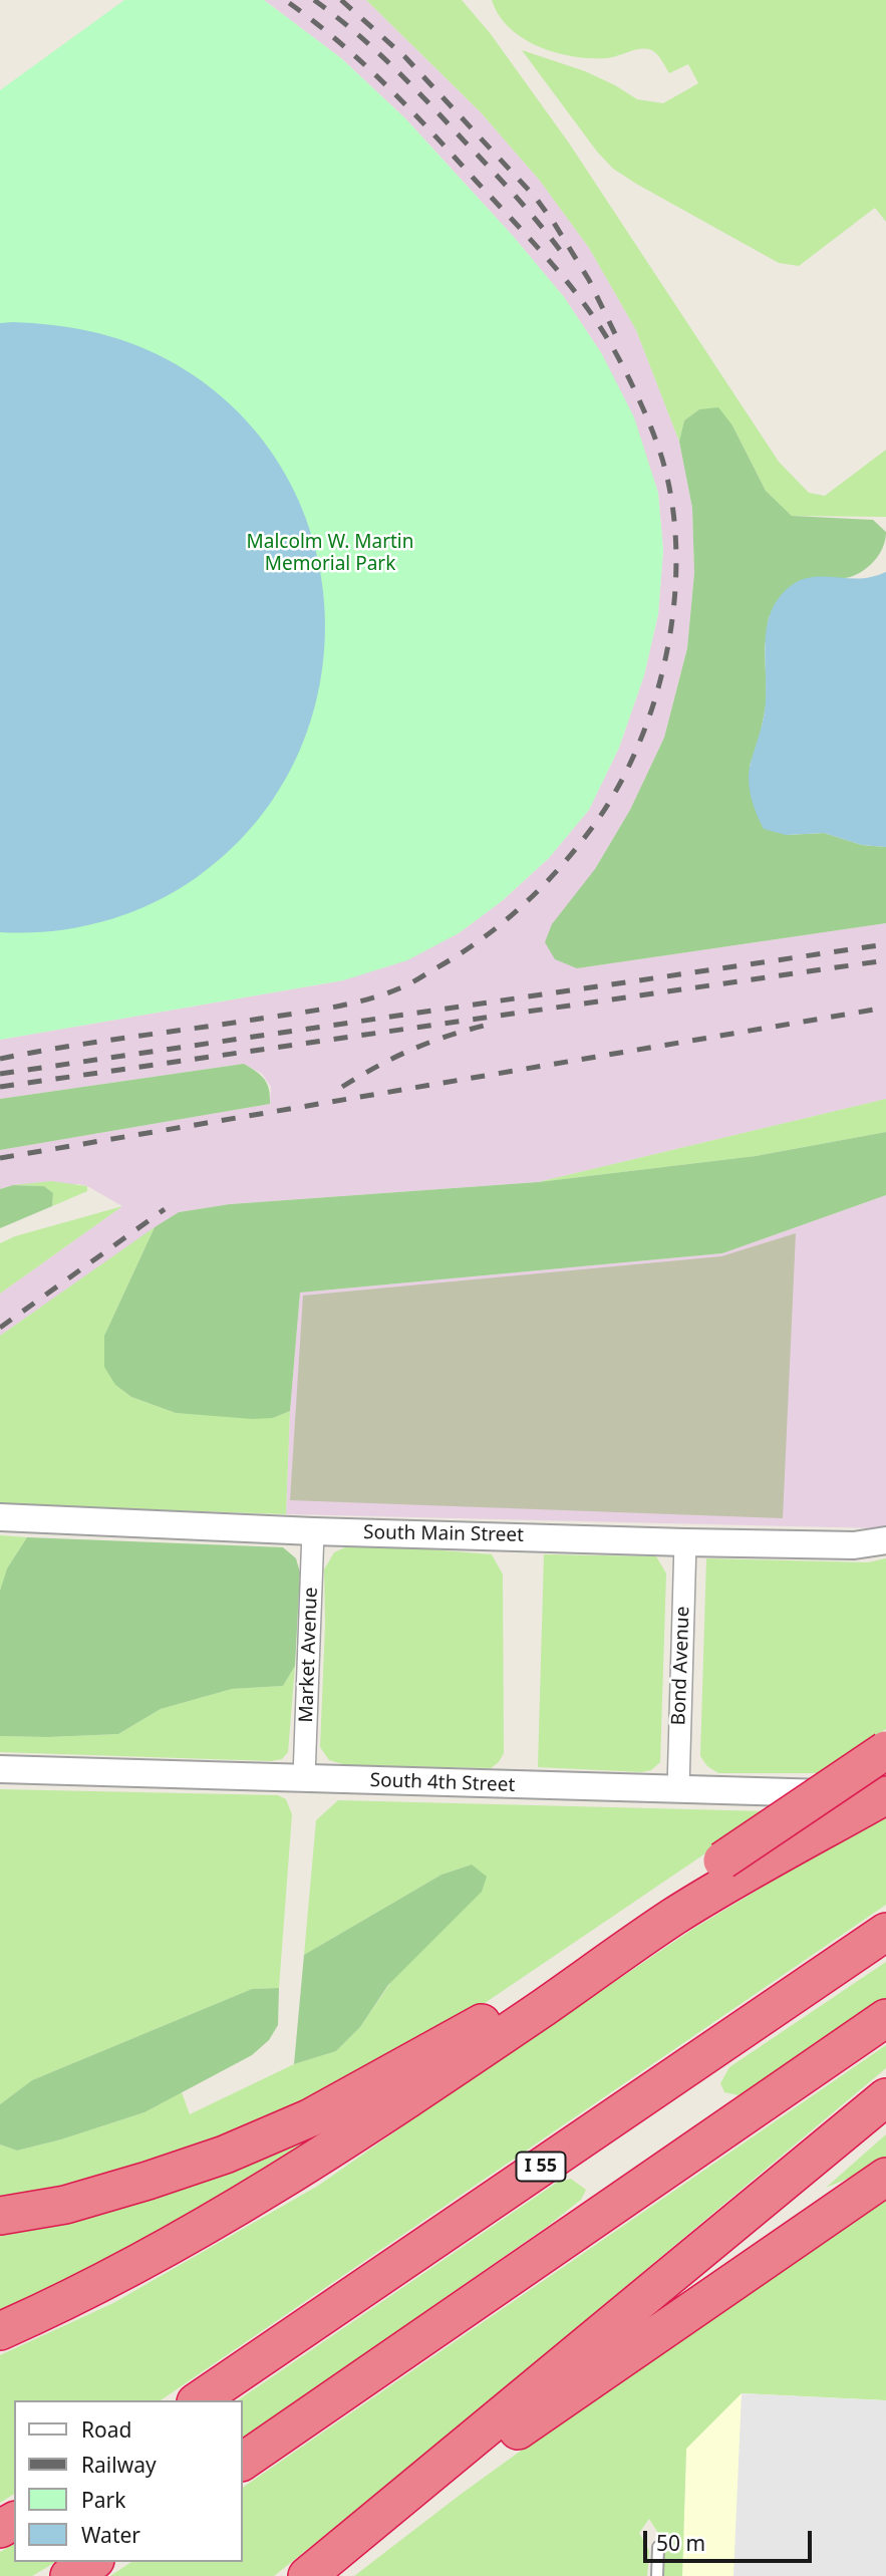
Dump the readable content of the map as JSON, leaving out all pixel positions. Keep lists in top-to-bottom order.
{
  "streets": {
    "highway": ["I 55"],
    "street": [
      "South Main Street",
      "Market Avenue",
      "Bond Avenue",
      "South 4th Street"
    ]
  },
  "crossings": [
    ["South Main Street", "Market Avenue"],
    ["South Main Street", "Bond Avenue"],
    ["Market Avenue", "South 4th Street"],
    ["Bond Avenue", "South 4th Street"]
  ],
  "parks": ["Malcolm W. Martin Memorial Park"],
  "legend": [
    "Road",
    "Railway",
    "Park",
    "Water"
  ],
  "scale_bar": "50 m"
}
